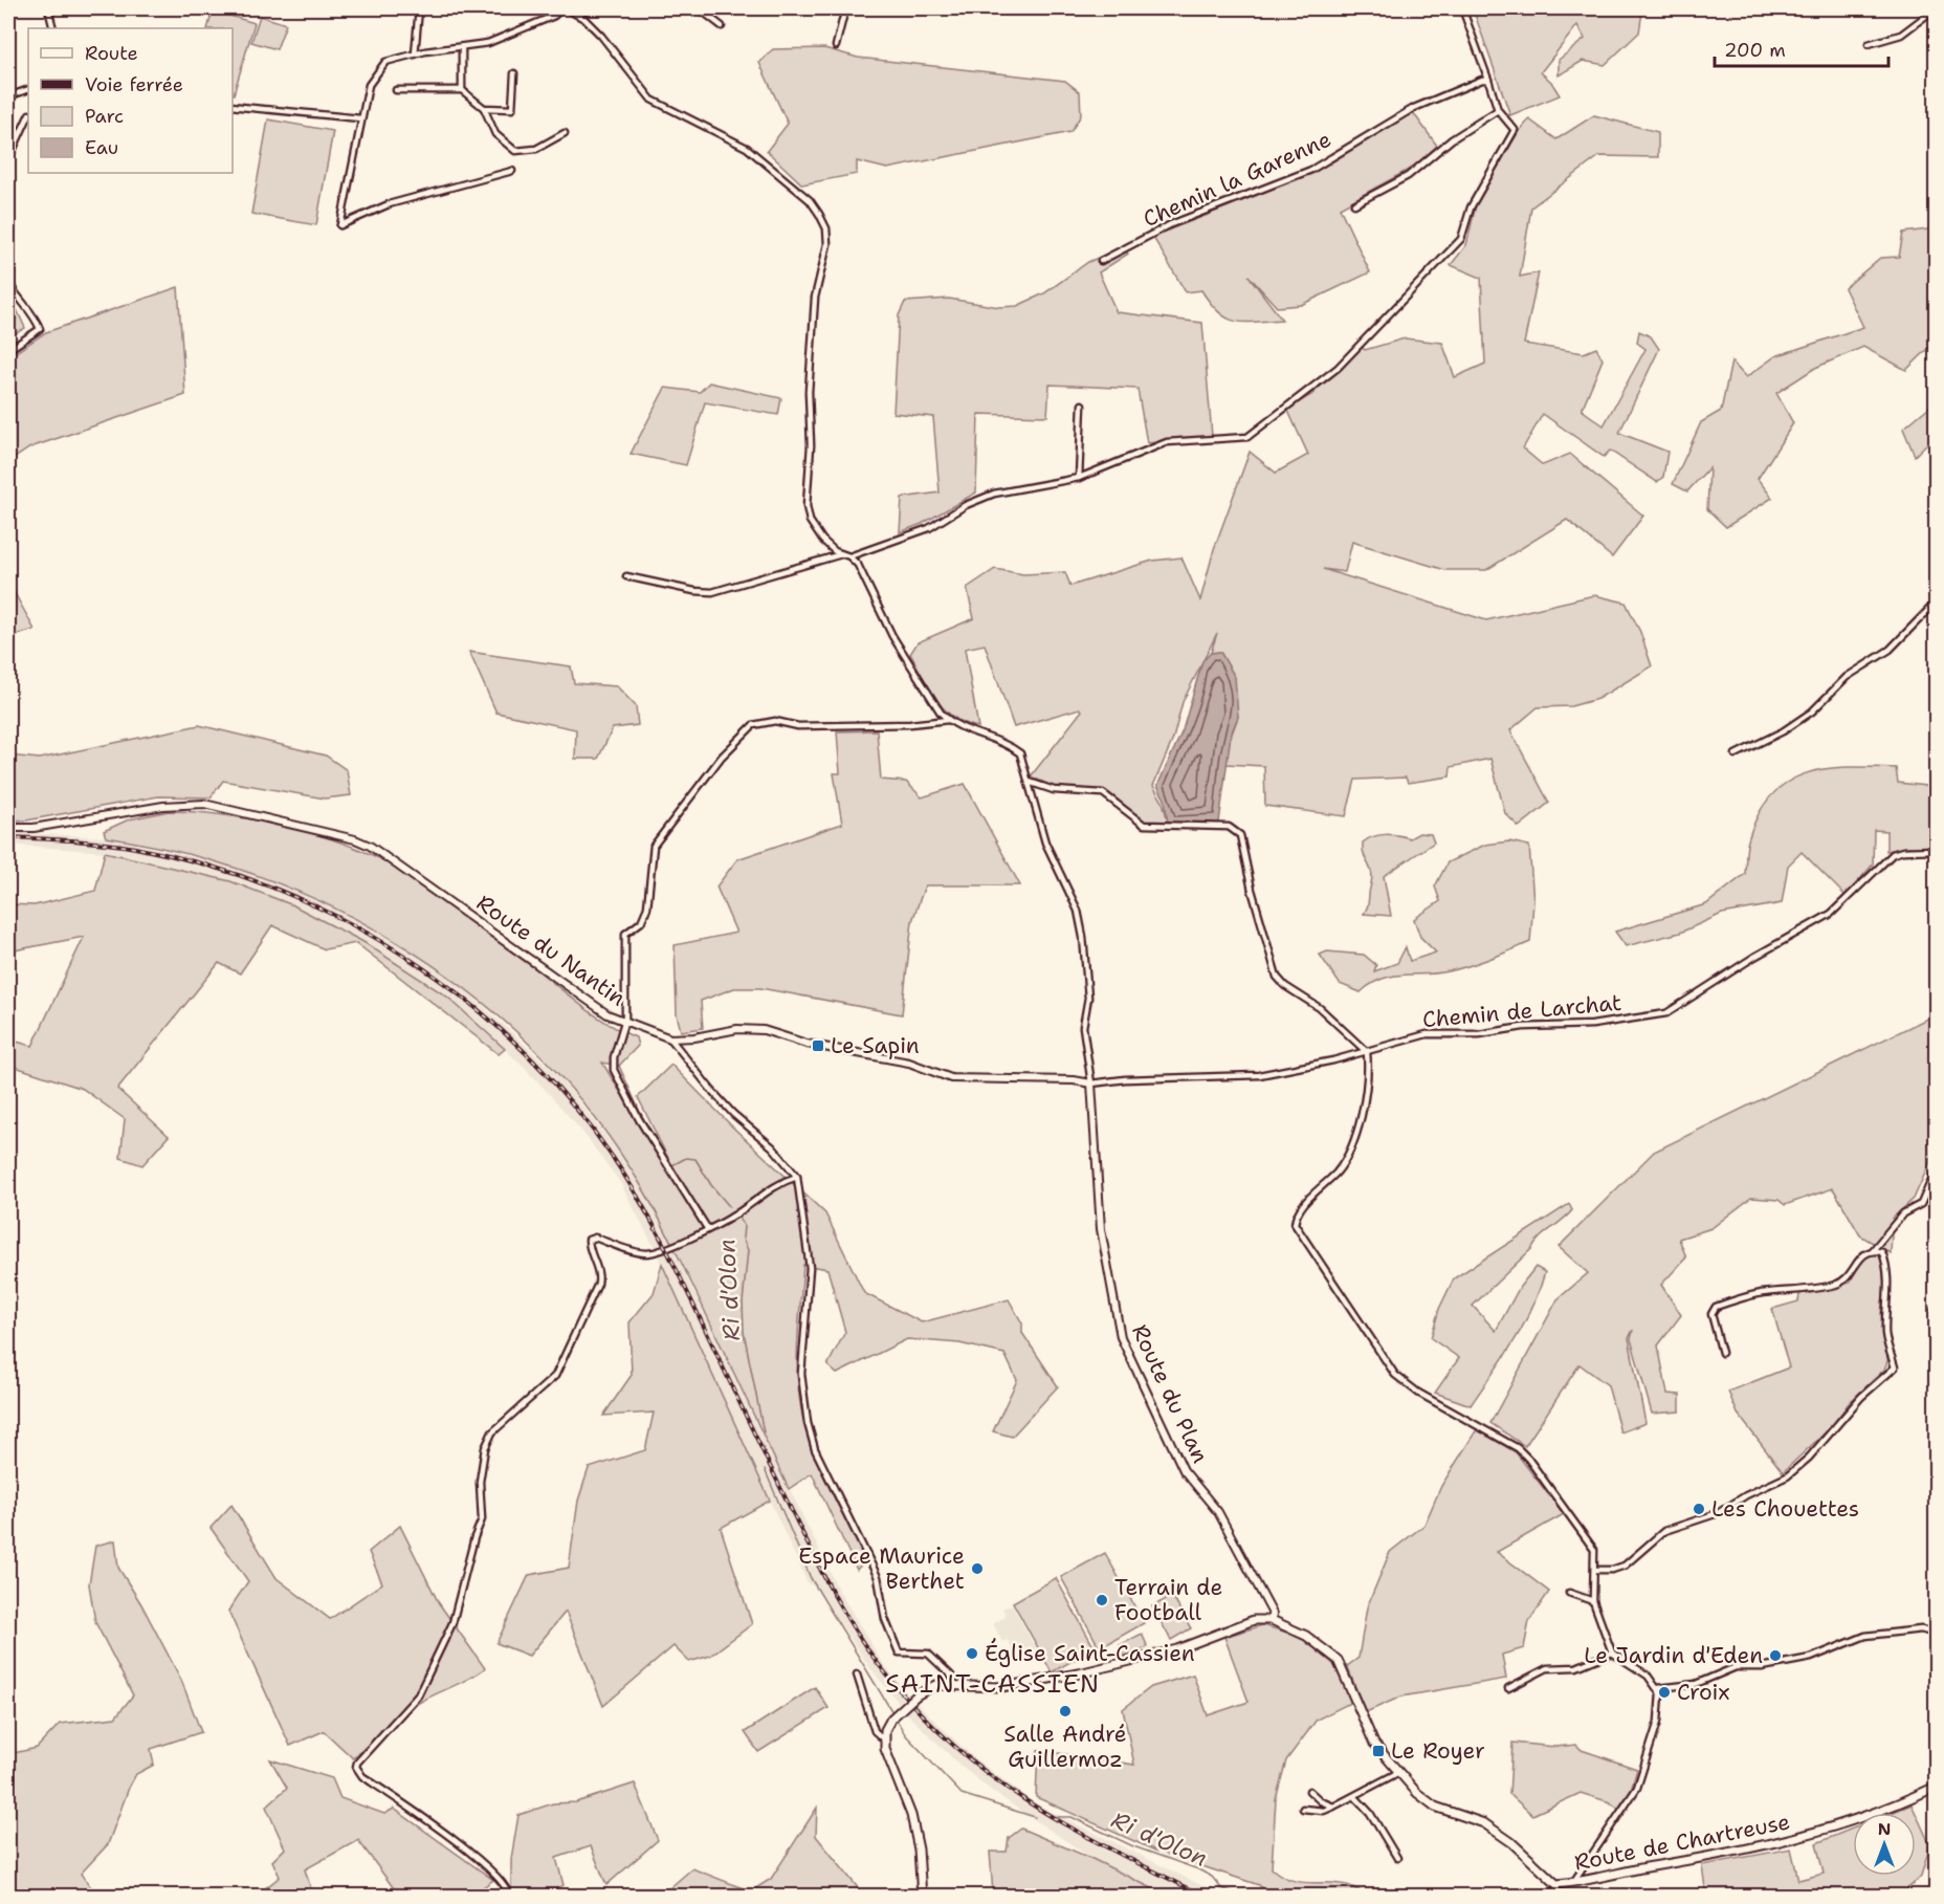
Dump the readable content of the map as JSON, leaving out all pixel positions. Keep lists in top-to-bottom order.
{
  "streets": {
    "main road": ["Route de Chartreuse"],
    "street": [
      "Chemin la Garenne",
      "Route du Nantin",
      "Chemin de Larchat",
      "Route du Plan"
    ]
  },
  "crossings": [
    ["Route du Nantin", "Chemin de Larchat"],
    ["Route du Nantin", "Route du Plan"],
    ["Chemin de Larchat", "Route du Plan"],
    ["Route du Plan", "Route de Chartreuse"]
  ],
  "districts": ["SAINT-CASSIEN"],
  "water": ["Ri d'Olon"],
  "places": {
    "transit": ["Le Sapin", "Le Royer"],
    "other": [
      "Les Chouettes",
      "Espace Maurice Berthet",
      "Terrain de Football",
      "Église Saint-Cassien",
      "Le Jardin d'Eden",
      "Croix",
      "Salle André Guillermoz"
    ]
  },
  "legend": [
    "Route",
    "Voie ferrée",
    "Parc",
    "Eau"
  ],
  "scale_bar": "200 m",
  "north": "top"
}
